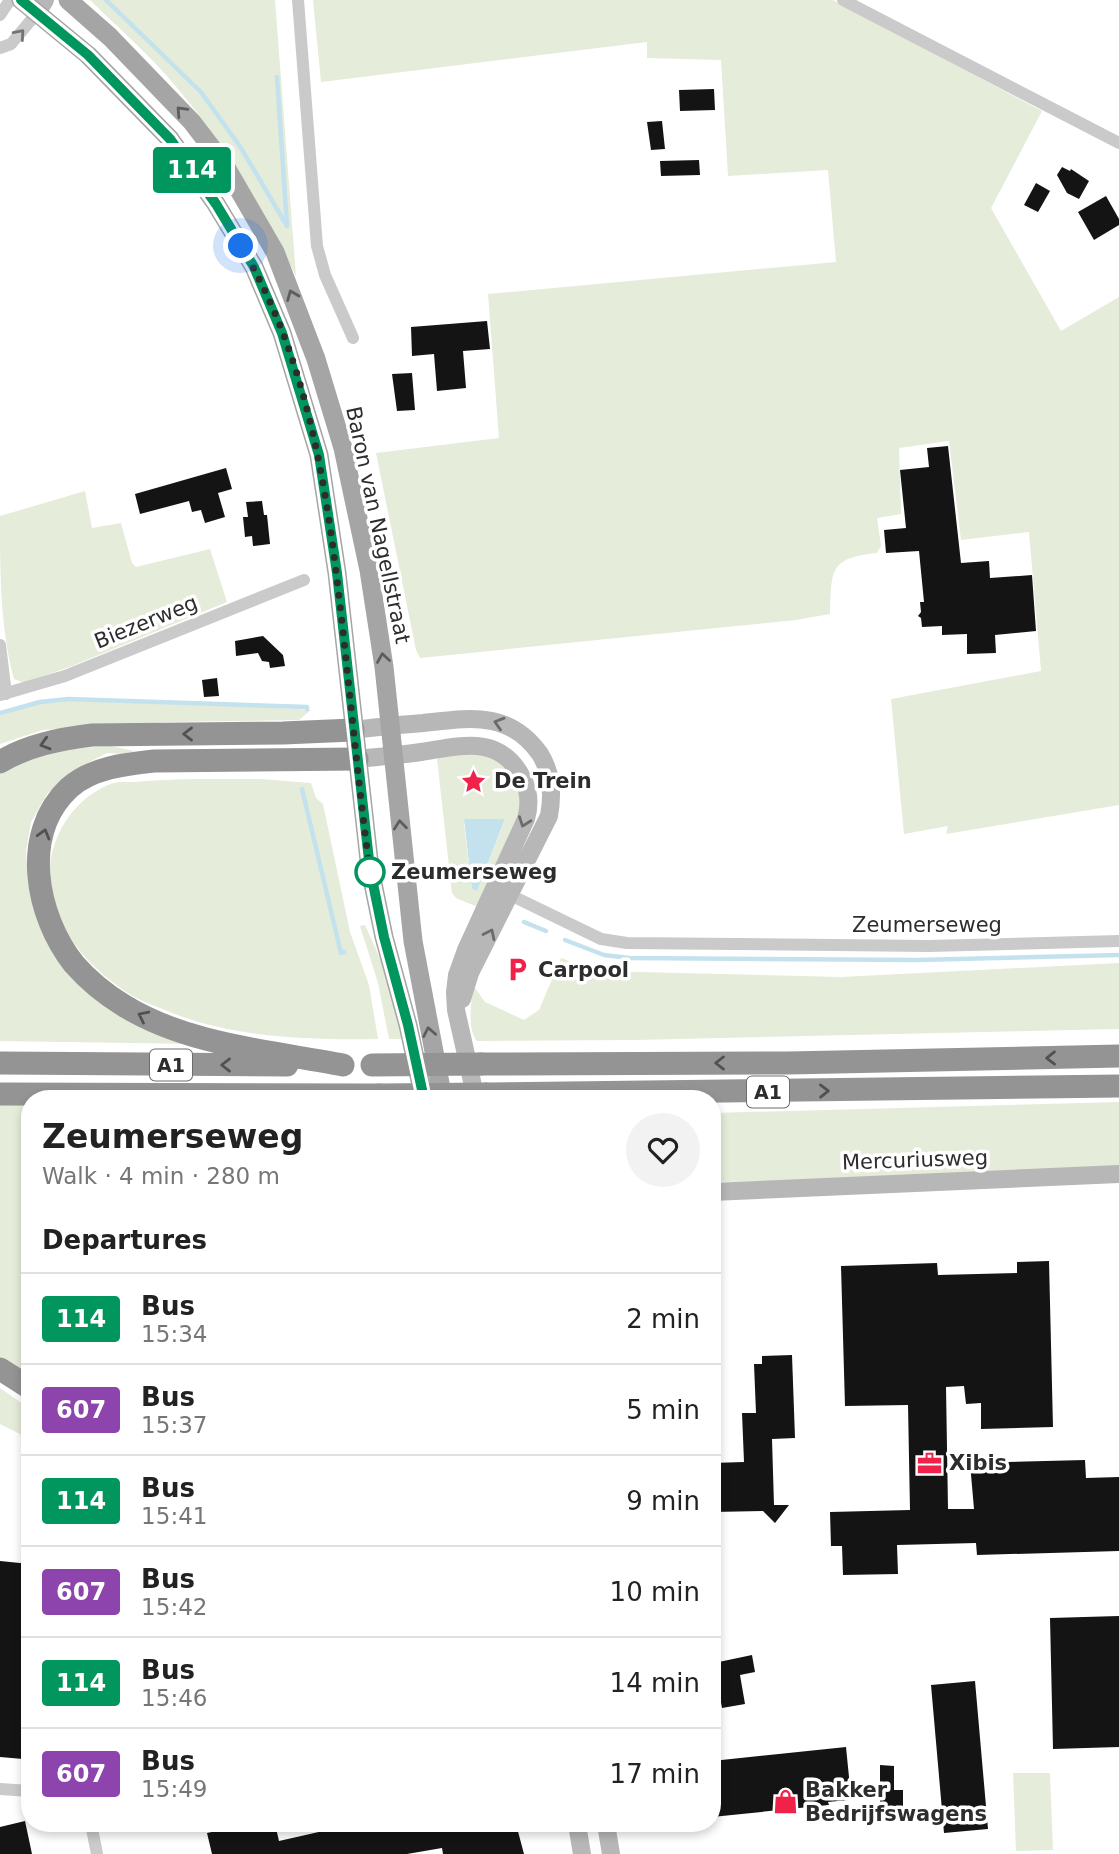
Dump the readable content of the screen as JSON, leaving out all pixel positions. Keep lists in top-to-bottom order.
{
  "streets": {
    "highway": ["A1"],
    "main road": ["Baron van Nagellstraat"],
    "street": ["Biezerweg", "Zeumerseweg", "Mercuriusweg"]
  },
  "crossings": [
    ["Baron van Nagellstraat", "A1"]
  ],
  "places": {
    "place": ["De Trein"],
    "other": ["Zeumerseweg"],
    "parking": ["Carpool"],
    "office": ["Xibis"],
    "shop": ["Bakker Bedrijfswagens"]
  },
  "lines": ["bus line 114"],
  "page": {
    "on_map": "114",
    "heading": [
      ["Zeumerseweg", "Walk · 4 min · 280 m"],
      "Departures"
    ],
    "list": [
      {
        "mark": "114",
        "name": "Bus",
        "note": "15:34",
        "value": "2 min"
      },
      {
        "mark": "607",
        "name": "Bus",
        "note": "15:37",
        "value": "5 min"
      },
      {
        "mark": "114",
        "name": "Bus",
        "note": "15:41",
        "value": "9 min"
      },
      {
        "mark": "607",
        "name": "Bus",
        "note": "15:42",
        "value": "10 min"
      },
      {
        "mark": "114",
        "name": "Bus",
        "note": "15:46",
        "value": "14 min"
      },
      {
        "mark": "607",
        "name": "Bus",
        "note": "15:49",
        "value": "17 min"
      }
    ]
  }
}
